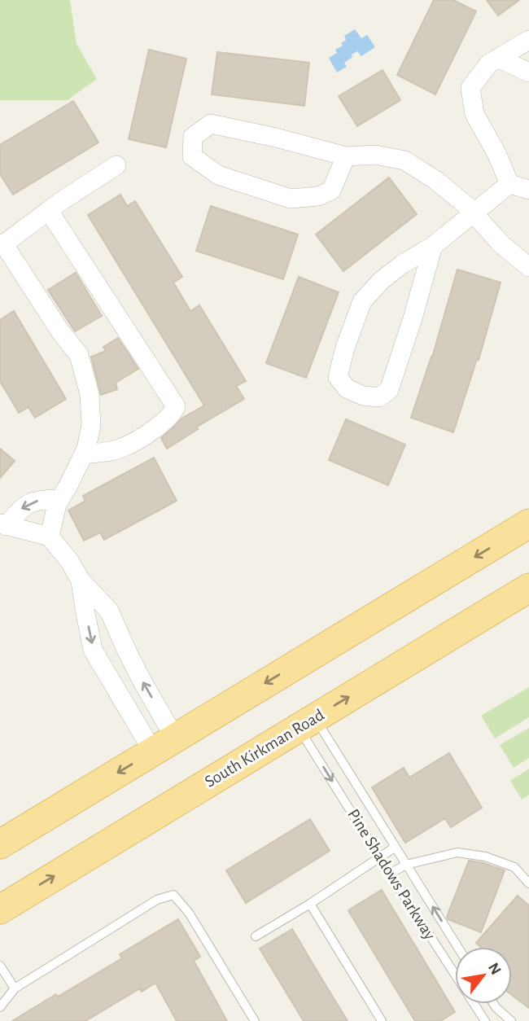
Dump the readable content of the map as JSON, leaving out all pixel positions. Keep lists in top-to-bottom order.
{
  "streets": {
    "main road": ["South Kirkman Road"],
    "lane": ["Pine Shadows Parkway"]
  },
  "crossings": [
    ["South Kirkman Road", "Pine Shadows Parkway"]
  ],
  "north": "top right"
}
